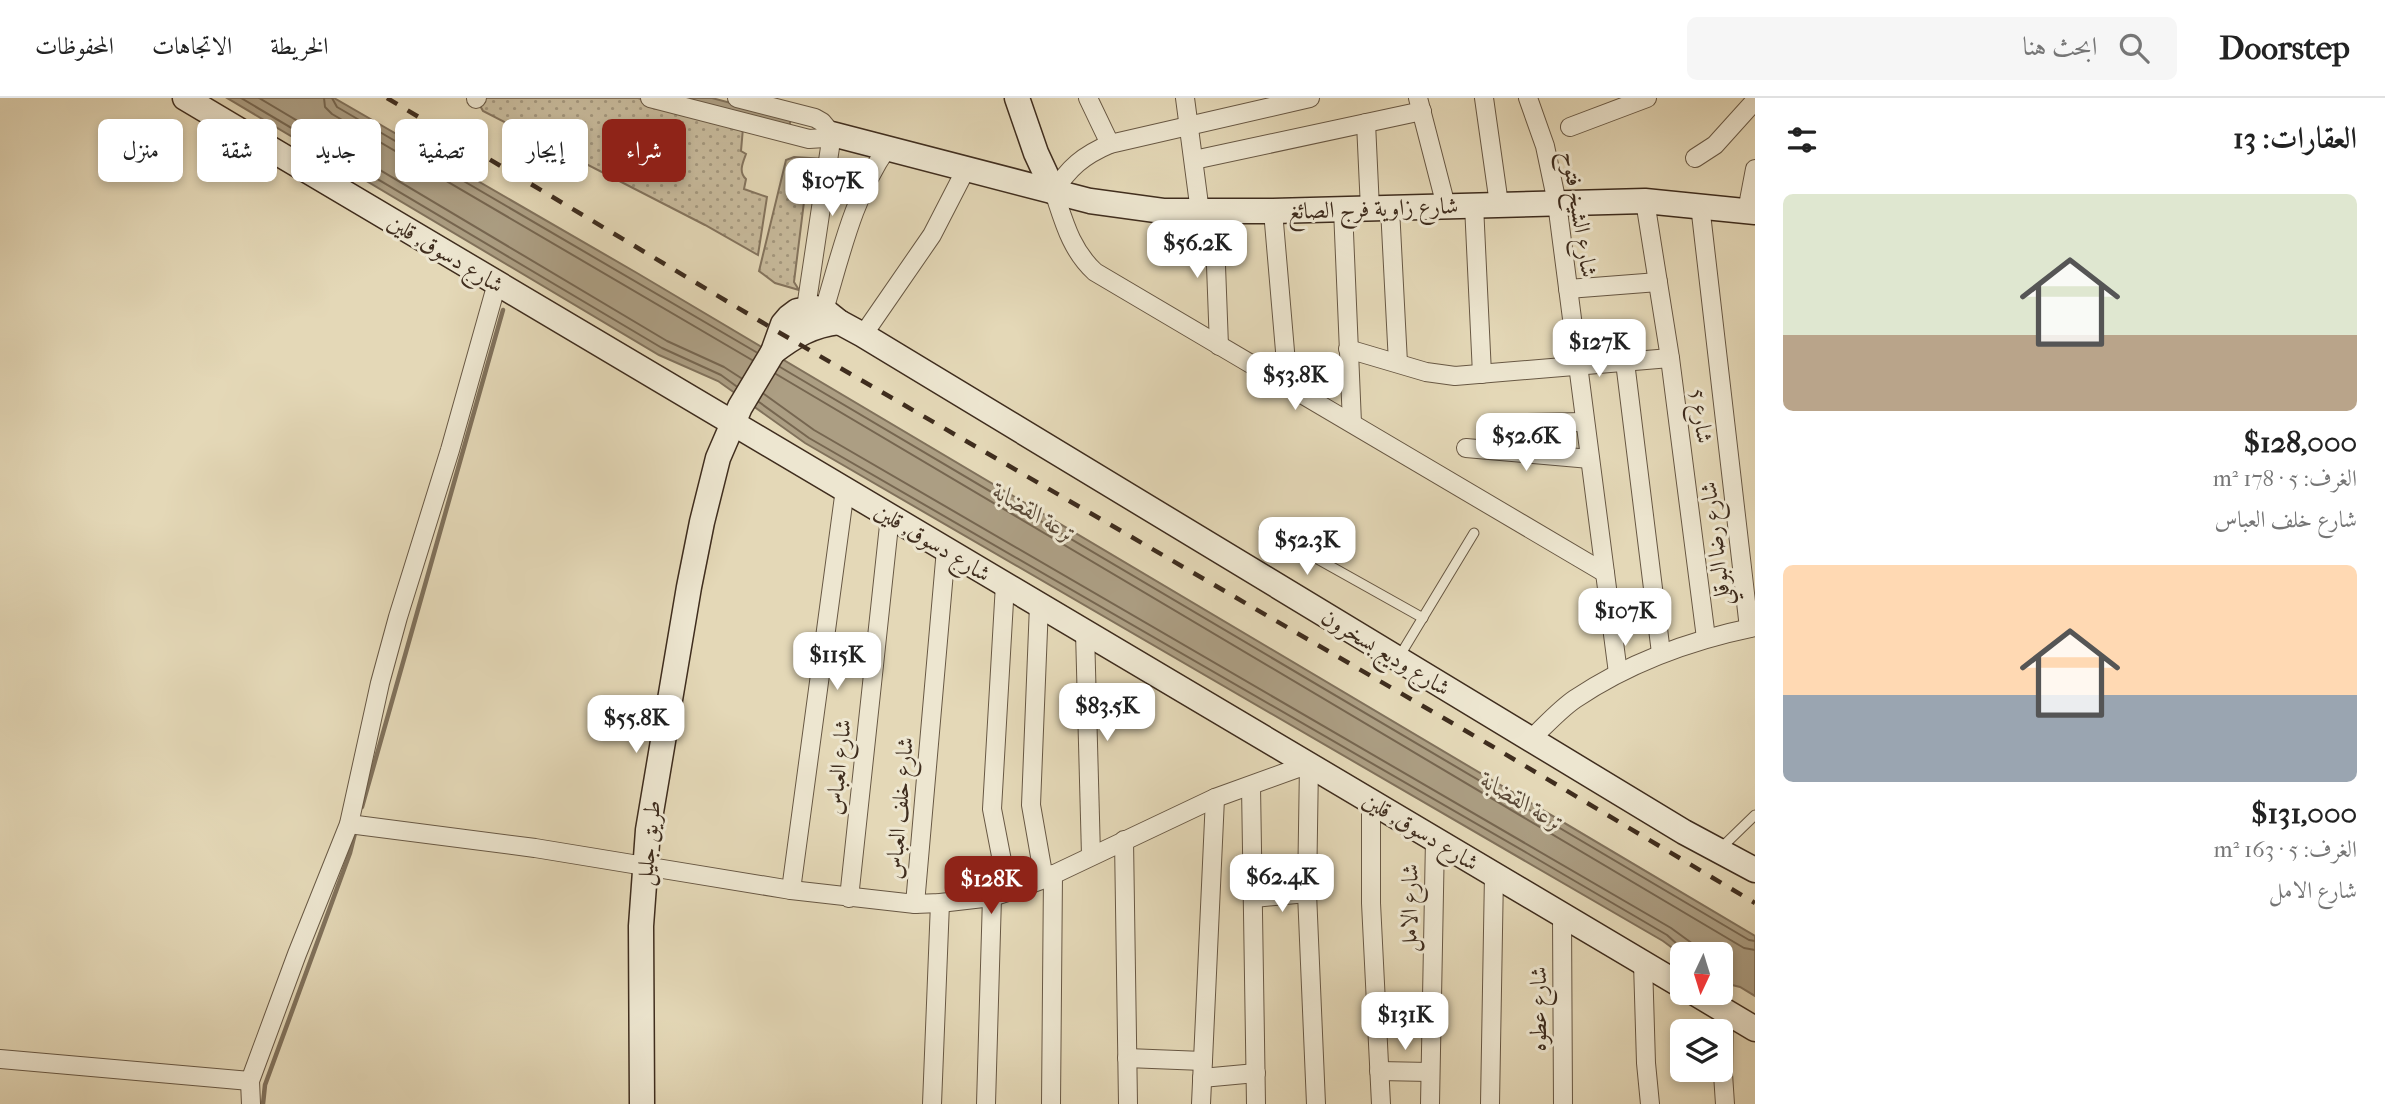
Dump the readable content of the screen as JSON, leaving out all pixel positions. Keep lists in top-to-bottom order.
{
  "streets": {
    "main road": [
      "شارع زاوية فرج الصائغ",
      "شارع دسوق, قلين",
      "شارع وديع بسخرون",
      "طريق جليل"
    ],
    "street": [
      "شارع الشيخ فتوح",
      "شارع 5",
      "شارع رضا البوقلي",
      "شارع العباس",
      "شارع خلف العباس",
      "شارع الامل",
      "شارع عطوه"
    ]
  },
  "crossings": [
    ["شارع زاوية فرج الصائغ", "شارع الشيخ فتوح"],
    ["شارع زاوية فرج الصائغ", "شارع 5"],
    ["شارع زاوية فرج الصائغ", "شارع رضا البوقلي"],
    ["شارع دسوق, قلين", "شارع العباس"],
    ["شارع دسوق, قلين", "شارع خلف العباس"],
    ["شارع دسوق, قلين", "طريق جليل"],
    ["شارع دسوق, قلين", "شارع الامل"],
    ["شارع دسوق, قلين", "شارع عطوه"]
  ],
  "water": ["ترعة القضابة"],
  "north": "bottom",
  "page": {
    "header": "Doorstep",
    "search": "ابحث هنا",
    "nav": ["الخريطة", "الاتجاهات", "المحفوظات"],
    "heading": "العقارات: 13",
    "chip": [
      "شراء",
      "إيجار",
      "تصفية",
      "جديد",
      "شقة",
      "منزل"
    ],
    "price": [
      "$107K",
      "$56.2K",
      "$127K",
      "$53.8K",
      "$52.6K",
      "$52.3K",
      "$107K",
      "$115K",
      "$83.5K",
      "$55.8K",
      "$62.4K",
      "$128K",
      "$131K"
    ],
    "list": [
      {
        "name": "$128,000",
        "note": "الغرف: 5 · 178 m² · شارع خلف العباس"
      },
      {
        "name": "$131,000",
        "note": "الغرف: 5 · 163 m² · شارع الامل"
      }
    ]
  }
}
